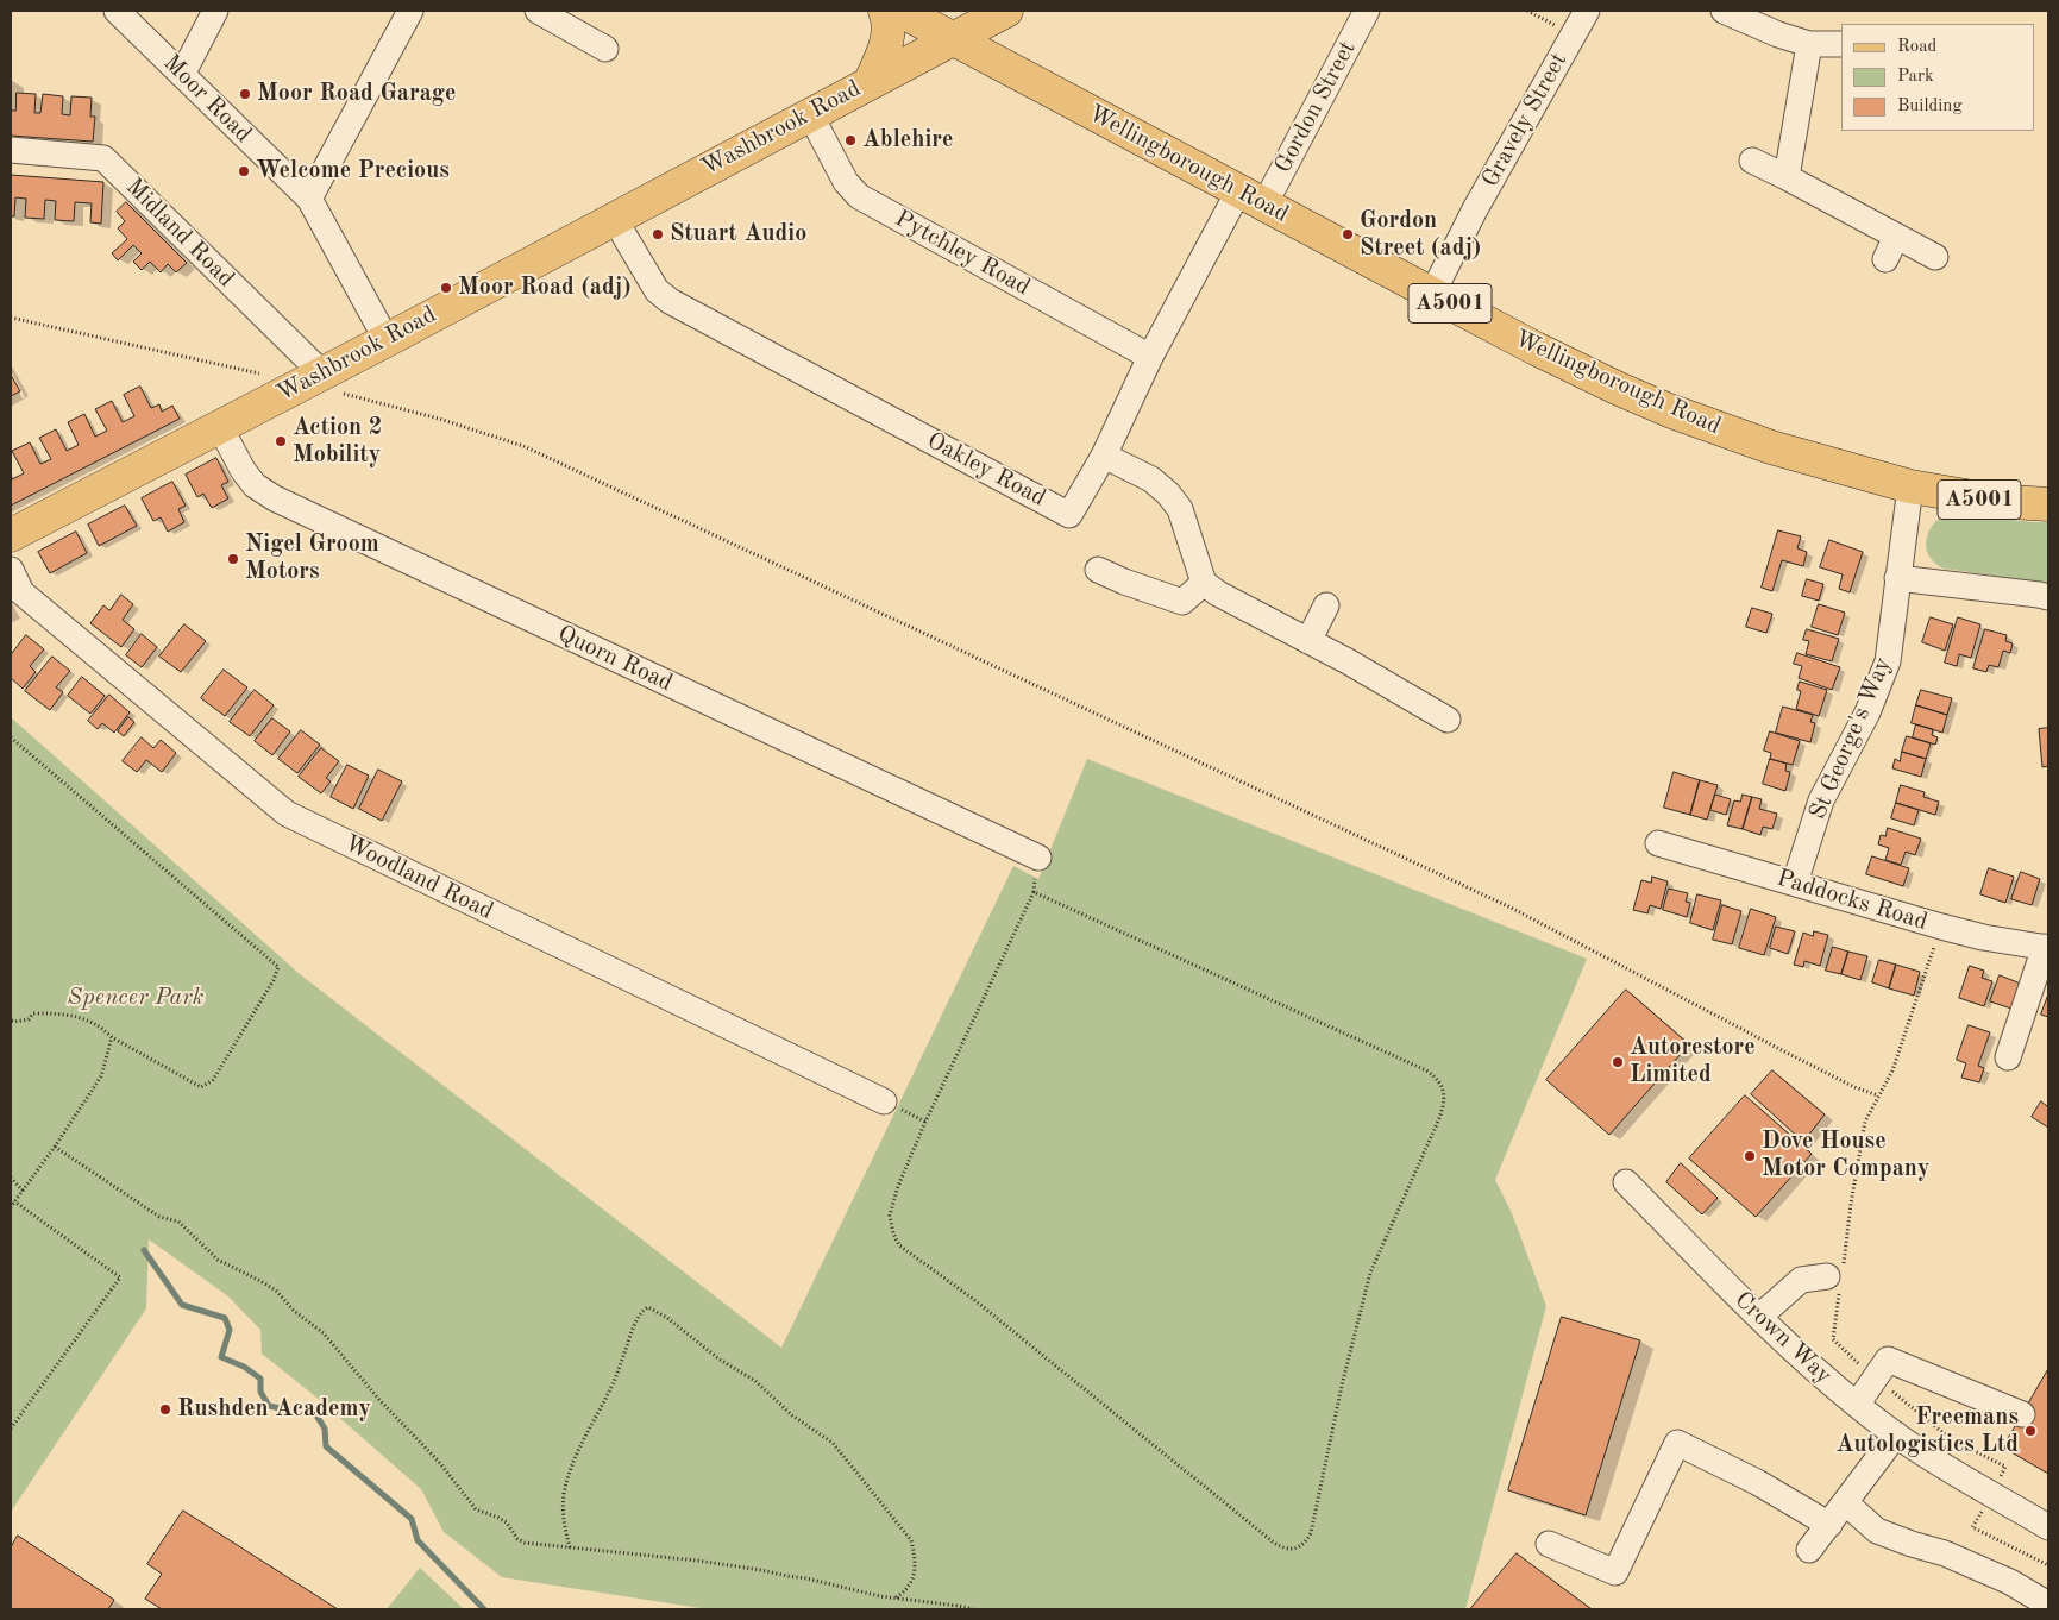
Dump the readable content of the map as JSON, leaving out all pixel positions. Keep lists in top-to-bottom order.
{
  "streets": {
    "main road": ["Washbrook Road", "Wellingborough Road", "A5001"],
    "street": [
      "Moor Road",
      "Gordon Street",
      "Gravely Street",
      "Midland Road",
      "Pytchley Road",
      "Oakley Road",
      "Quorn Road",
      "St George's Way",
      "Woodland Road",
      "Paddocks Road",
      "Crown Way"
    ]
  },
  "crossings": [
    ["Moor Road", "Washbrook Road"],
    ["Gordon Street", "Wellingborough Road"],
    ["Gordon Street", "Oakley Road"],
    ["Gravely Street", "Wellingborough Road"],
    ["Washbrook Road", "Wellingborough Road"],
    ["Washbrook Road", "Midland Road"],
    ["Washbrook Road", "Pytchley Road"],
    ["Washbrook Road", "Oakley Road"],
    ["Washbrook Road", "Quorn Road"],
    ["Wellingborough Road", "Oakley Road"],
    ["Wellingborough Road", "St George's Way"],
    ["Pytchley Road", "Oakley Road"],
    ["St George's Way", "Paddocks Road"]
  ],
  "parks": ["Spencer Park"],
  "places": [
    "Moor Road Garage",
    "Ablehire",
    "Welcome Precious",
    "Stuart Audio",
    "Gordon Street (adj)",
    "Moor Road (adj)",
    "Action 2 Mobility",
    "Nigel Groom Motors",
    "Autorestore Limited",
    "Dove House Motor Company",
    "Rushden Academy",
    "Freemans Autologistics Ltd"
  ],
  "legend": ["Road", "Park", "Building"]
}
